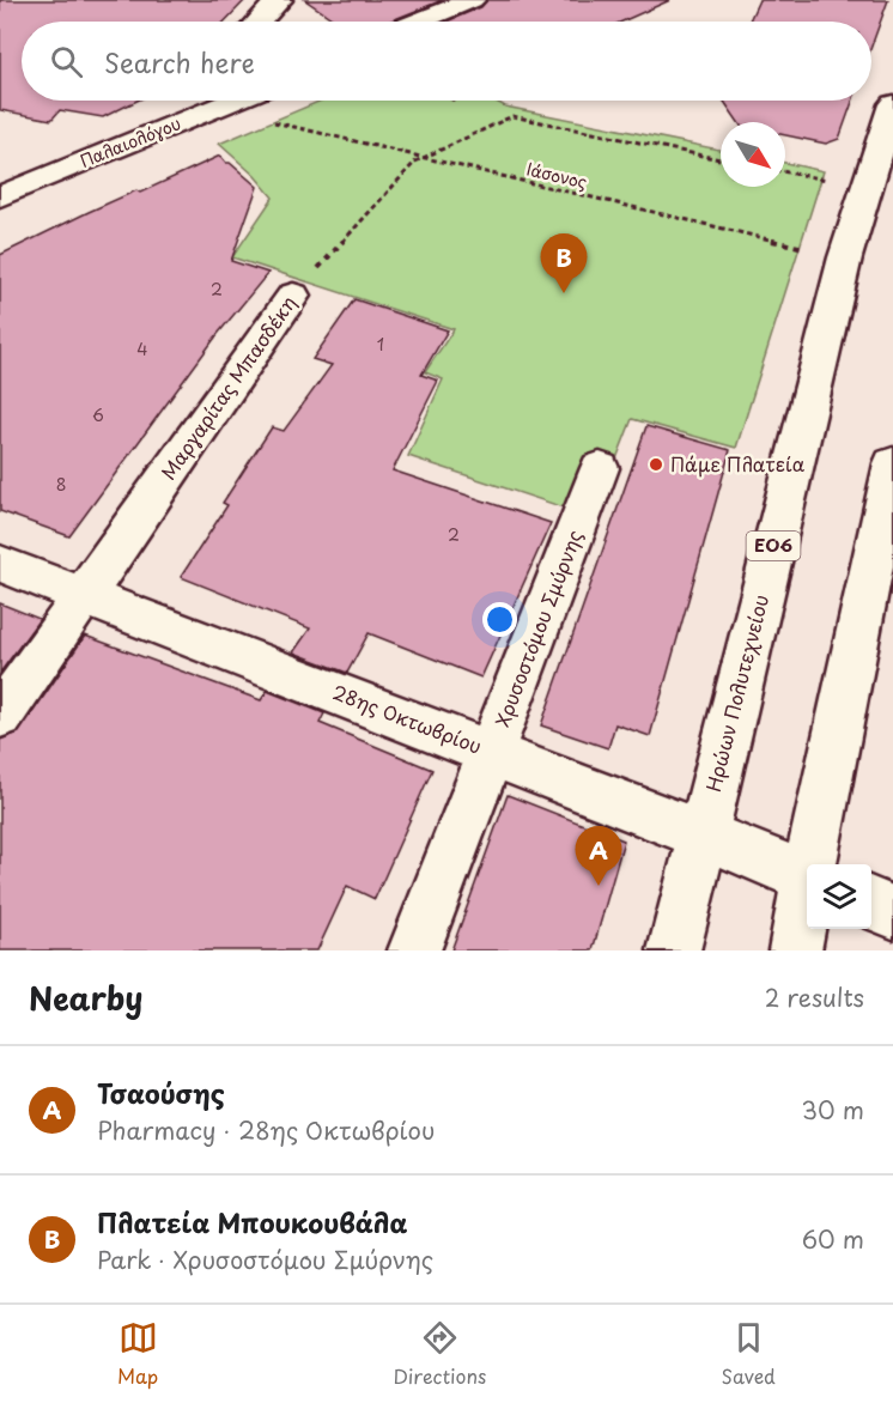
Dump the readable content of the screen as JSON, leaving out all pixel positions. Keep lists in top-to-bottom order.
{
  "streets": {
    "street": [
      "Παλαιολόγου",
      "Μαργαρίτας Μπασδέκη",
      "ΕΟ6",
      "Χρυσοστόμου Σμύρνης",
      "Ηρώων Πολυτεχνείου",
      "28ης Οκτωβρίου"
    ],
    "path": ["Ιάσονος"]
  },
  "crossings": [
    ["Ιάσονος", "Μαργαρίτας Μπασδέκη"],
    ["Ιάσονος", "Ηρώων Πολυτεχνείου"],
    ["Μαργαρίτας Μπασδέκη", "28ης Οκτωβρίου"],
    ["Χρυσοστόμου Σμύρνης", "28ης Οκτωβρίου"],
    ["Ηρώων Πολυτεχνείου", "28ης Οκτωβρίου"]
  ],
  "places": ["Πάμε Πλατεία"],
  "house_numbers": [
    "2",
    "1",
    "4",
    "6",
    "8",
    "2"
  ],
  "north": "bottom right",
  "page": {
    "search": "Search here",
    "pins": ["B", "A"],
    "heading": ["Nearby", "2 results"],
    "list": [
      {
        "mark": "A",
        "name": "Τσαούσης",
        "note": "Pharmacy · 28ης Οκτωβρίου",
        "value": "30 m"
      },
      {
        "mark": "B",
        "name": "Πλατεία Μπουκουβάλα",
        "note": "Park · Χρυσοστόμου Σμύρνης",
        "value": "60 m"
      }
    ],
    "nav": ["Map", "Directions", "Saved"]
  }
}
